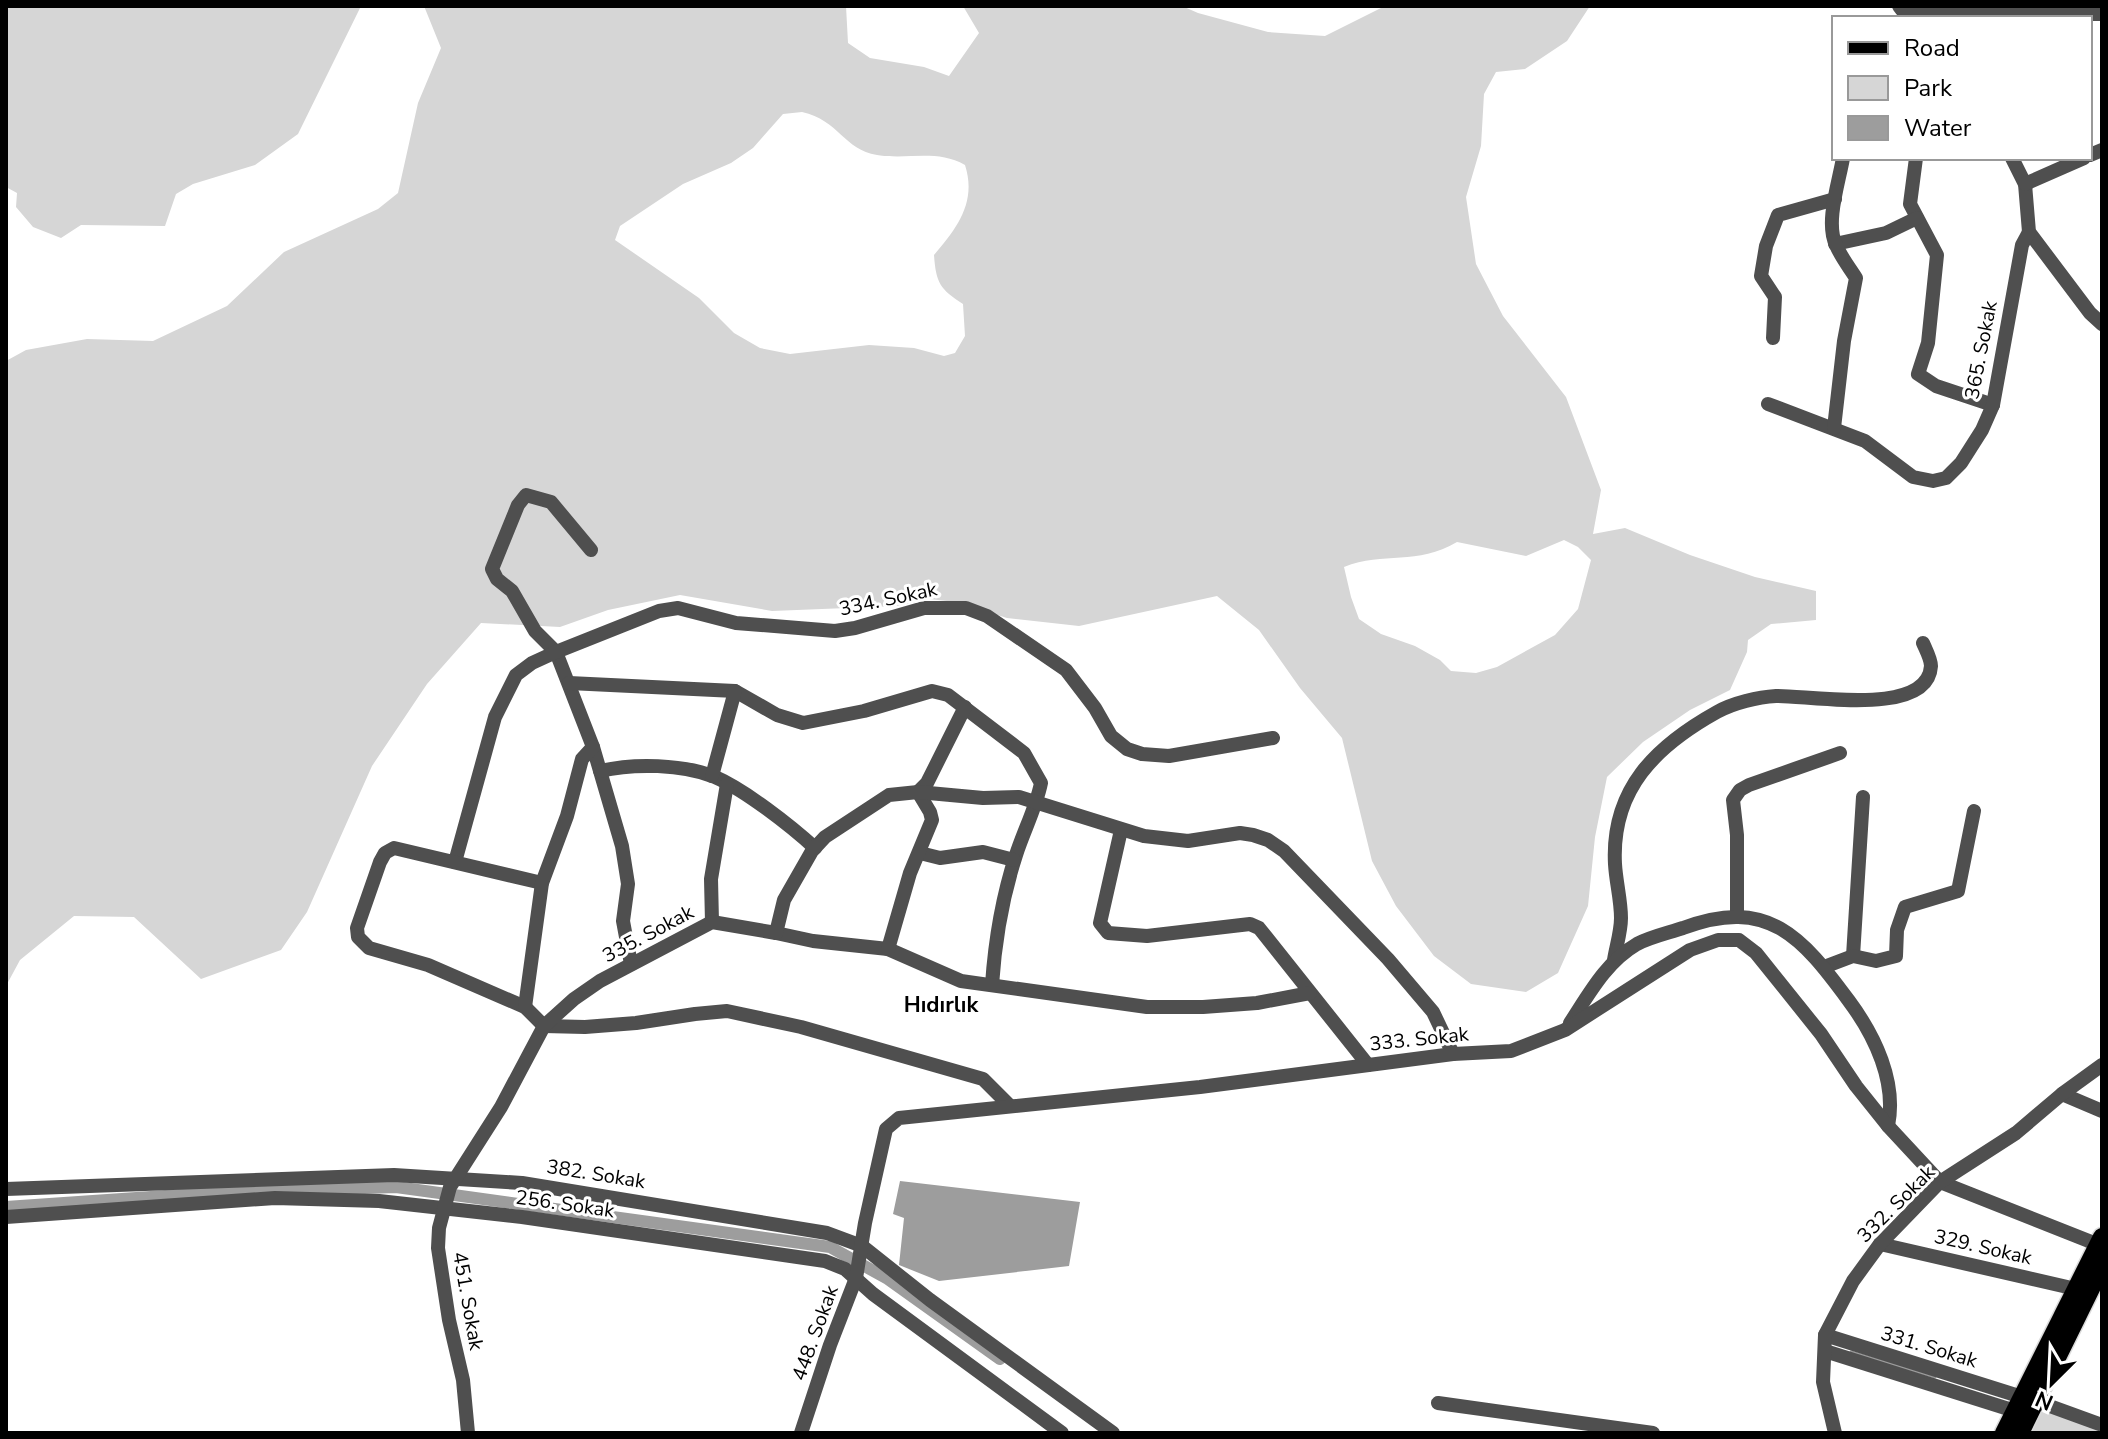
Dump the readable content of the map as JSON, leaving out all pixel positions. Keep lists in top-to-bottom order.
{
  "streets": {
    "street": [
      "365. Sokak",
      "334. Sokak",
      "335. Sokak",
      "333. Sokak",
      "382. Sokak",
      "256. Sokak",
      "332. Sokak",
      "329. Sokak",
      "451. Sokak",
      "448. Sokak",
      "331. Sokak"
    ]
  },
  "crossings": [
    ["335. Sokak", "382. Sokak"],
    ["335. Sokak", "256. Sokak"],
    ["335. Sokak", "451. Sokak"],
    ["333. Sokak", "382. Sokak"],
    ["333. Sokak", "332. Sokak"],
    ["333. Sokak", "448. Sokak"],
    ["382. Sokak", "256. Sokak"],
    ["382. Sokak", "451. Sokak"],
    ["382. Sokak", "448. Sokak"],
    ["256. Sokak", "451. Sokak"],
    ["256. Sokak", "448. Sokak"],
    ["332. Sokak", "329. Sokak"],
    ["332. Sokak", "331. Sokak"]
  ],
  "districts": ["Hıdırlık"],
  "legend": ["Road", "Park", "Water"],
  "north": "bottom left"
}
